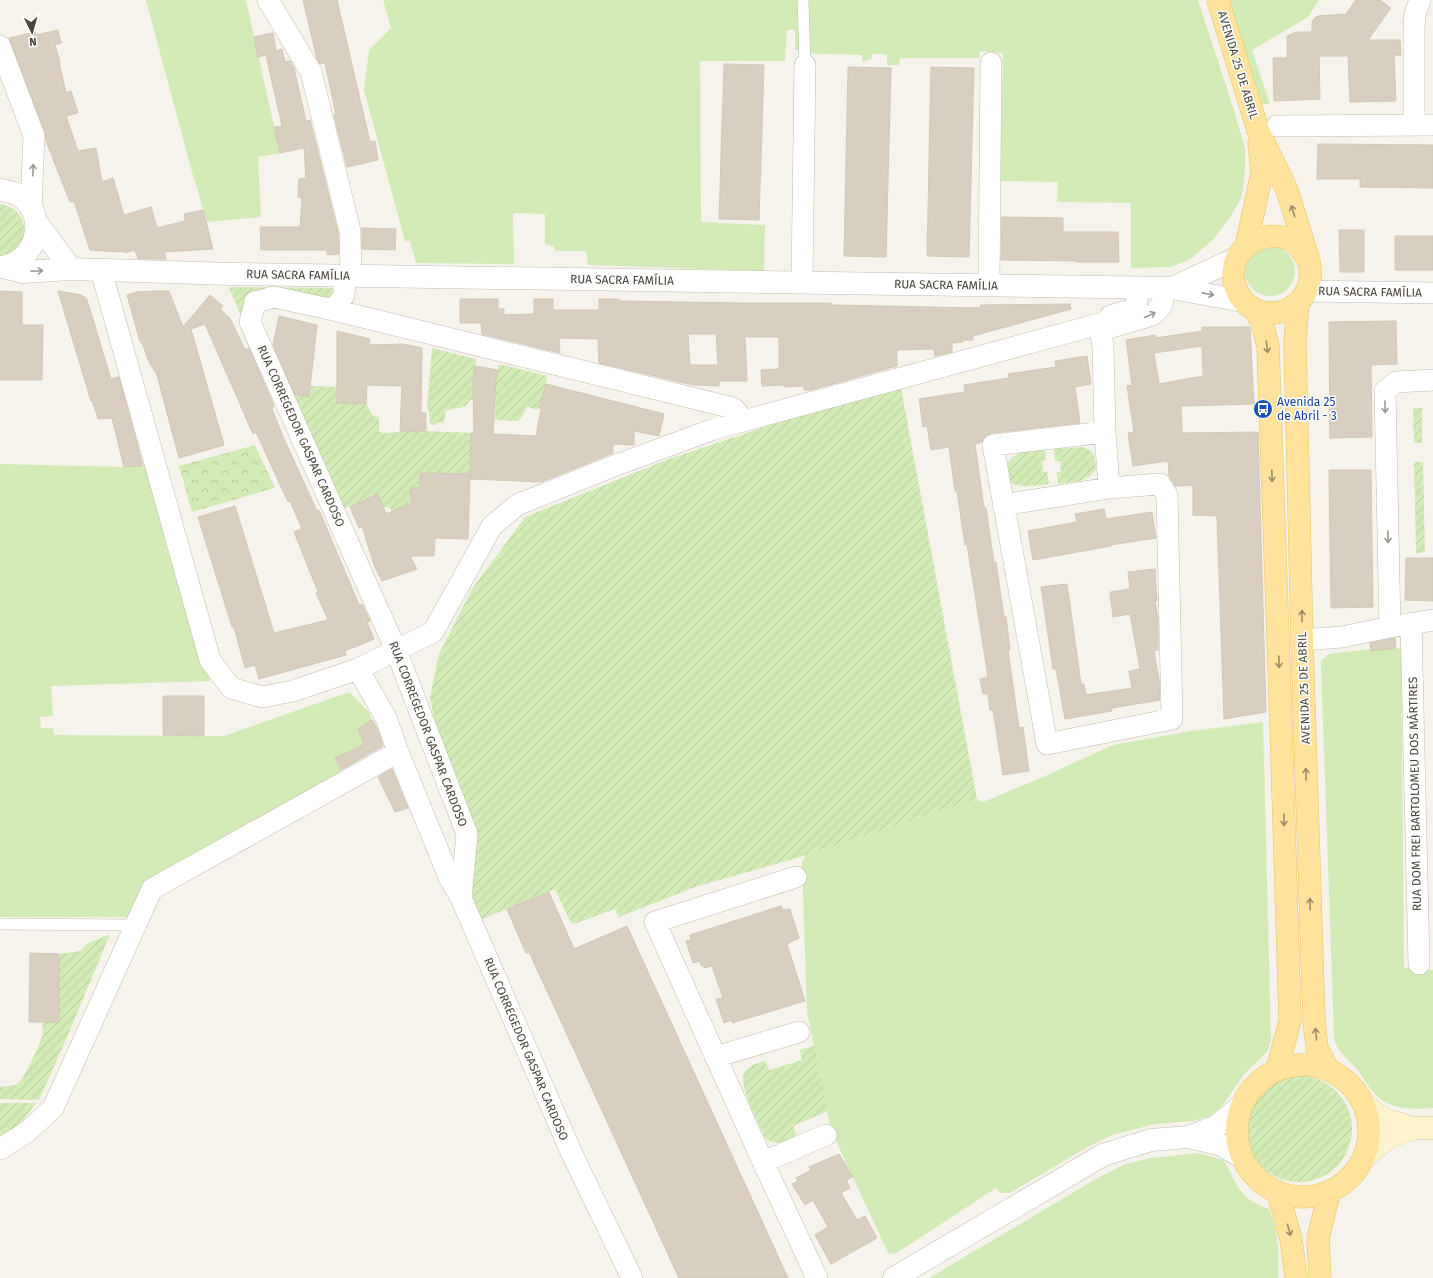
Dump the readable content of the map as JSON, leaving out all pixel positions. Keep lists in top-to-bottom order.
{
  "streets": {
    "main road": ["AVENIDA 25 DE ABRIL"],
    "street": ["RUA SACRA FAMÍLIA", "RUA CORREGEDOR GASPAR CARDOSO", "RUA DOM FREI BARTOLOMEU DOS MÁRTIRES"]
  },
  "crossings": [
    ["AVENIDA 25 DE ABRIL", "RUA SACRA FAMÍLIA"]
  ],
  "places": {
    "bus stop": ["Avenida 25 de Abril - 3"]
  },
  "north": "bottom"
}
